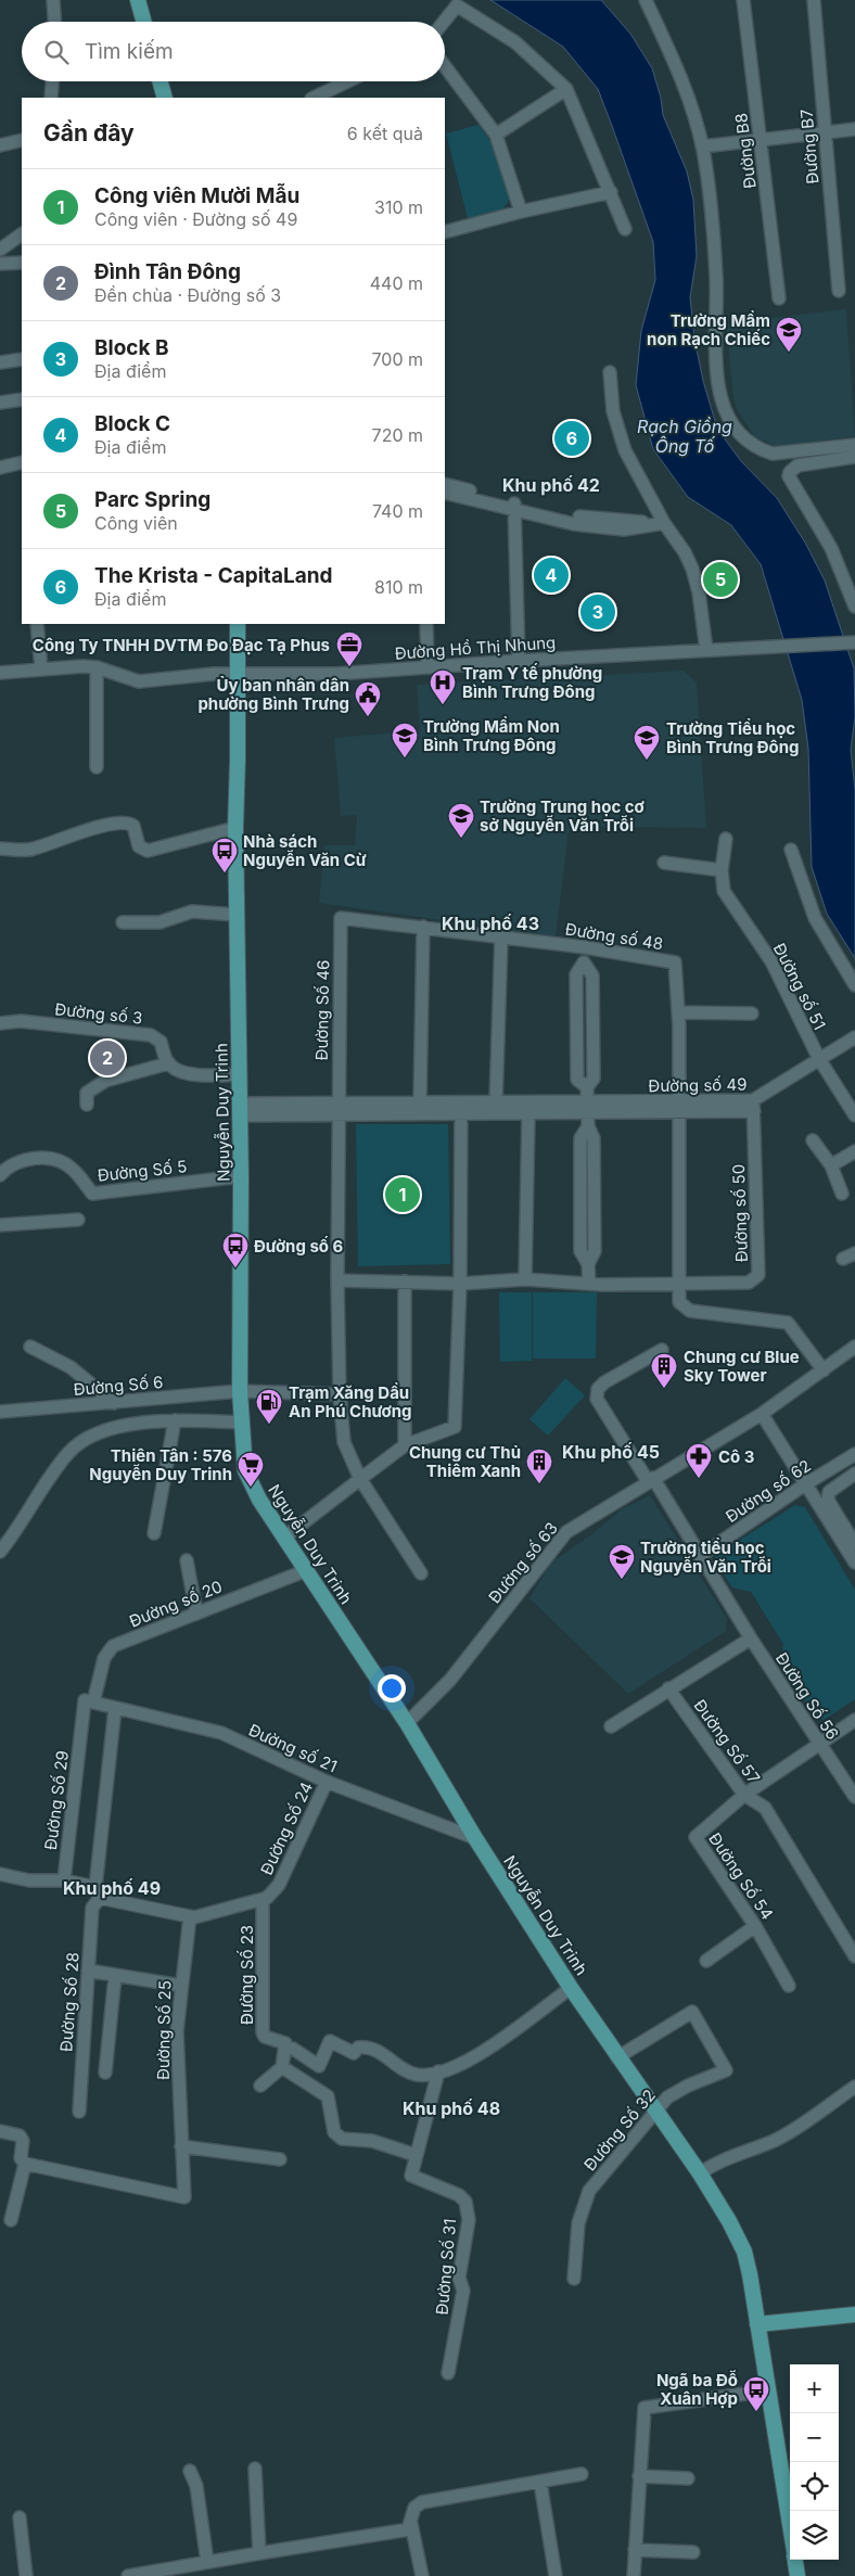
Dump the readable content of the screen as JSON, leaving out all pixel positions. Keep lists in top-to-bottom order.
{
  "streets": {
    "main road": ["Nguyễn Duy Trinh"],
    "street": [
      "Đường B7",
      "Đường B8",
      "Đường Hồ Thị Nhung",
      "Đường số 48",
      "Đường số 51",
      "Đường Số 46",
      "Đường số 3",
      "Đường số 49",
      "Đường Số 5",
      "Đường số 50",
      "Đường Số 6",
      "Đường số 62",
      "Đường số 63",
      "Đường số 20",
      "Đường Số 56",
      "Đường Số 57",
      "Đường số 21",
      "Đường Số 29",
      "Đường Số 24",
      "Đường Số 54",
      "Đường Số 23",
      "Đường Số 28",
      "Đường Số 25",
      "Đường Số 32",
      "Đường Số 31"
    ]
  },
  "crossings": [
    ["Đường Hồ Thị Nhung", "Nguyễn Duy Trinh"],
    ["Đường số 48", "Đường Số 46"],
    ["Đường số 48", "Đường số 49"],
    ["Đường số 48", "Đường số 50"],
    ["Đường số 48", "Đường số 63"],
    ["Đường số 51", "Đường số 49"],
    ["Đường Số 46", "Đường số 49"],
    ["Đường Số 46", "Đường Số 6"],
    ["Đường số 49", "Nguyễn Duy Trinh"],
    ["Đường số 49", "Đường số 50"],
    ["Nguyễn Duy Trinh", "Đường Số 5"],
    ["Nguyễn Duy Trinh", "Đường Số 6"],
    ["Nguyễn Duy Trinh", "Đường số 63"],
    ["Nguyễn Duy Trinh", "Đường số 20"],
    ["Nguyễn Duy Trinh", "Đường số 21"],
    ["Nguyễn Duy Trinh", "Đường Số 32"],
    ["Đường số 62", "Đường Số 56"],
    ["Đường số 63", "Đường Số 56"],
    ["Đường số 20", "Đường số 21"],
    ["Đường số 20", "Đường Số 29"],
    ["Đường Số 56", "Đường Số 54"],
    ["Đường Số 57", "Đường Số 54"],
    ["Đường số 21", "Đường Số 29"],
    ["Đường số 21", "Đường Số 24"],
    ["Đường số 21", "Đường Số 28"],
    ["Đường Số 24", "Đường Số 23"],
    ["Đường Số 24", "Đường Số 28"],
    ["Đường Số 24", "Đường Số 25"]
  ],
  "districts": [
    "Khu phố 42",
    "Khu phố 43",
    "Khu phố 45",
    "Khu phố 49",
    "Khu phố 48"
  ],
  "water": ["Rạch Giồng Ông Tố"],
  "places": {
    "school or university": [
      "Trường Mầm non Rạch Chiếc",
      "Trường Mầm Non Bình Trưng Đông",
      "Trường Tiểu học Bình Trưng Đông",
      "Trường Trung học cơ sở Nguyễn Văn Trỗi",
      "Trường tiểu học Nguyễn Văn Trỗi"
    ],
    "office": ["Công Ty TNHH DVTM Đo Đạc Tạ Phus"],
    "hospital": ["Trạm Y tế phường Bình Trưng Đông"],
    "public building": ["Ủy ban nhân dân phường Bình Trưng"],
    "bus stop": ["Nhà sách Nguyễn Văn Cừ", "Đường số 6", "Ngã ba Đỗ Xuân Hợp"],
    "building": ["Chung cư Blue Sky Tower", "Chung cư Thủ Thiêm Xanh"],
    "fuel station": ["Trạm Xăng Dầu An Phú Chương"],
    "pharmacy": ["Cô 3"],
    "supermarket": ["Thiên Tân : 576 Nguyễn Duy Trinh"]
  },
  "page": {
    "search": "Tìm kiếm",
    "heading": ["Gần đây", "6 kết quả"],
    "list": [
      {
        "mark": "1",
        "name": "Công viên Mười Mẫu",
        "note": "Công viên · Đường số 49",
        "value": "310 m"
      },
      {
        "mark": "2",
        "name": "Đình Tân Đông",
        "note": "Đền chùa · Đường số 3",
        "value": "440 m"
      },
      {
        "mark": "3",
        "name": "Block B",
        "note": "Địa điểm",
        "value": "700 m"
      },
      {
        "mark": "4",
        "name": "Block C",
        "note": "Địa điểm",
        "value": "720 m"
      },
      {
        "mark": "5",
        "name": "Parc Spring",
        "note": "Công viên",
        "value": "740 m"
      },
      {
        "mark": "6",
        "name": "The Krista - CapitaLand",
        "note": "Địa điểm",
        "value": "810 m"
      }
    ],
    "pins": [
      "6",
      "4",
      "5",
      "3",
      "2",
      "1"
    ],
    "map_buttons": ["+", "−"]
  }
}
